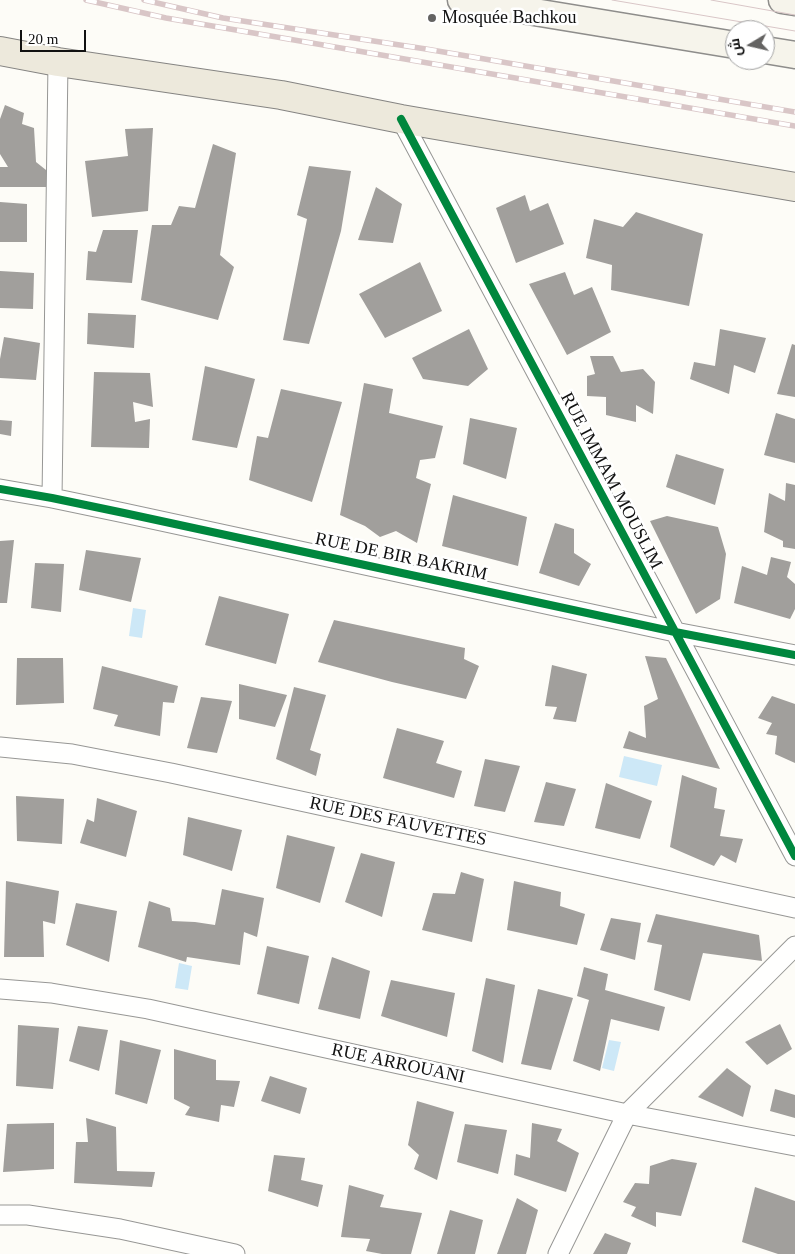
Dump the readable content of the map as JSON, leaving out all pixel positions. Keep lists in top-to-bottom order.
{
  "streets": {
    "street": [
      "RUE IMMAM MOUSLIM",
      "RUE DE BIR BAKRIM",
      "RUE DES FAUVETTES",
      "RUE ARROUANI"
    ]
  },
  "crossings": [
    ["RUE IMMAM MOUSLIM", "RUE DE BIR BAKRIM"]
  ],
  "places": ["Mosquée Bachkou"],
  "scale_bar": "20 m",
  "north": "left"
}
